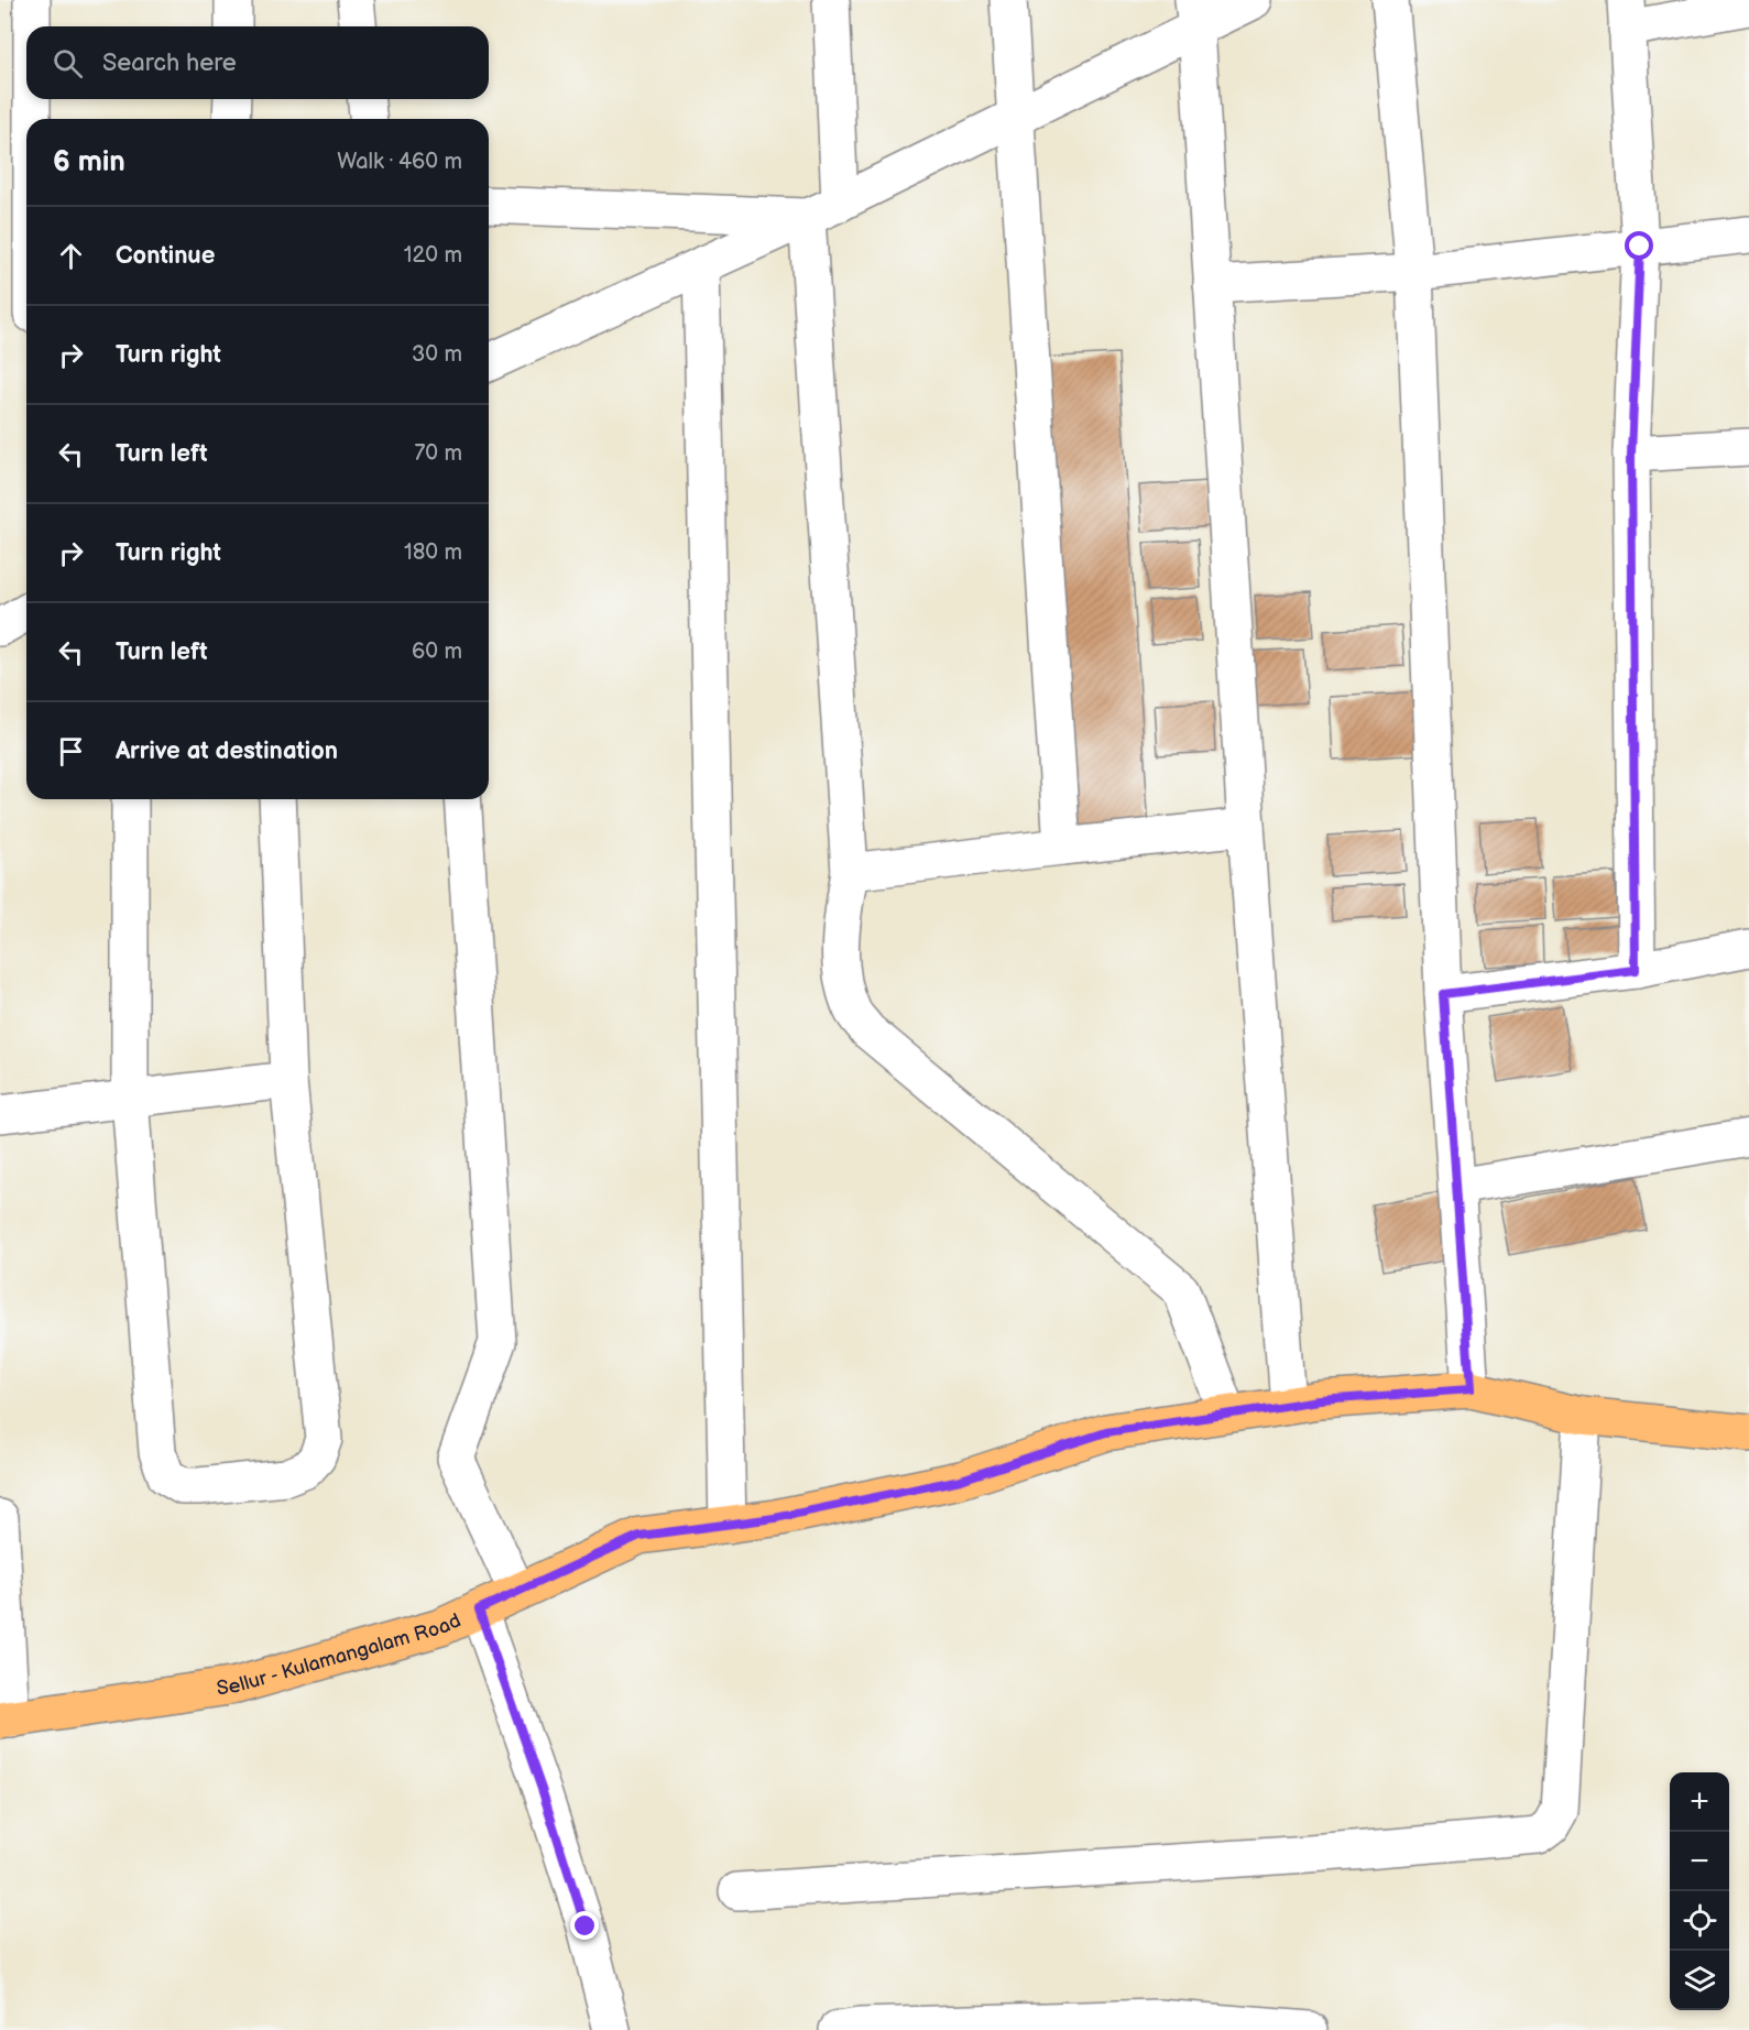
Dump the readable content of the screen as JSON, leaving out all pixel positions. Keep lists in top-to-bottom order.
{
  "streets": {
    "main road": ["Sellur - Kulamangalam Road"]
  },
  "page": {
    "search": "Search here",
    "heading": ["6 min", "Walk · 460 m"],
    "list": [
      ["Continue", "120 m"],
      ["Turn right", "30 m"],
      ["Turn left", "70 m"],
      ["Turn right", "180 m"],
      ["Turn left", "60 m"],
      "Arrive at destination"
    ],
    "map_buttons": ["+", "−"]
  }
}
